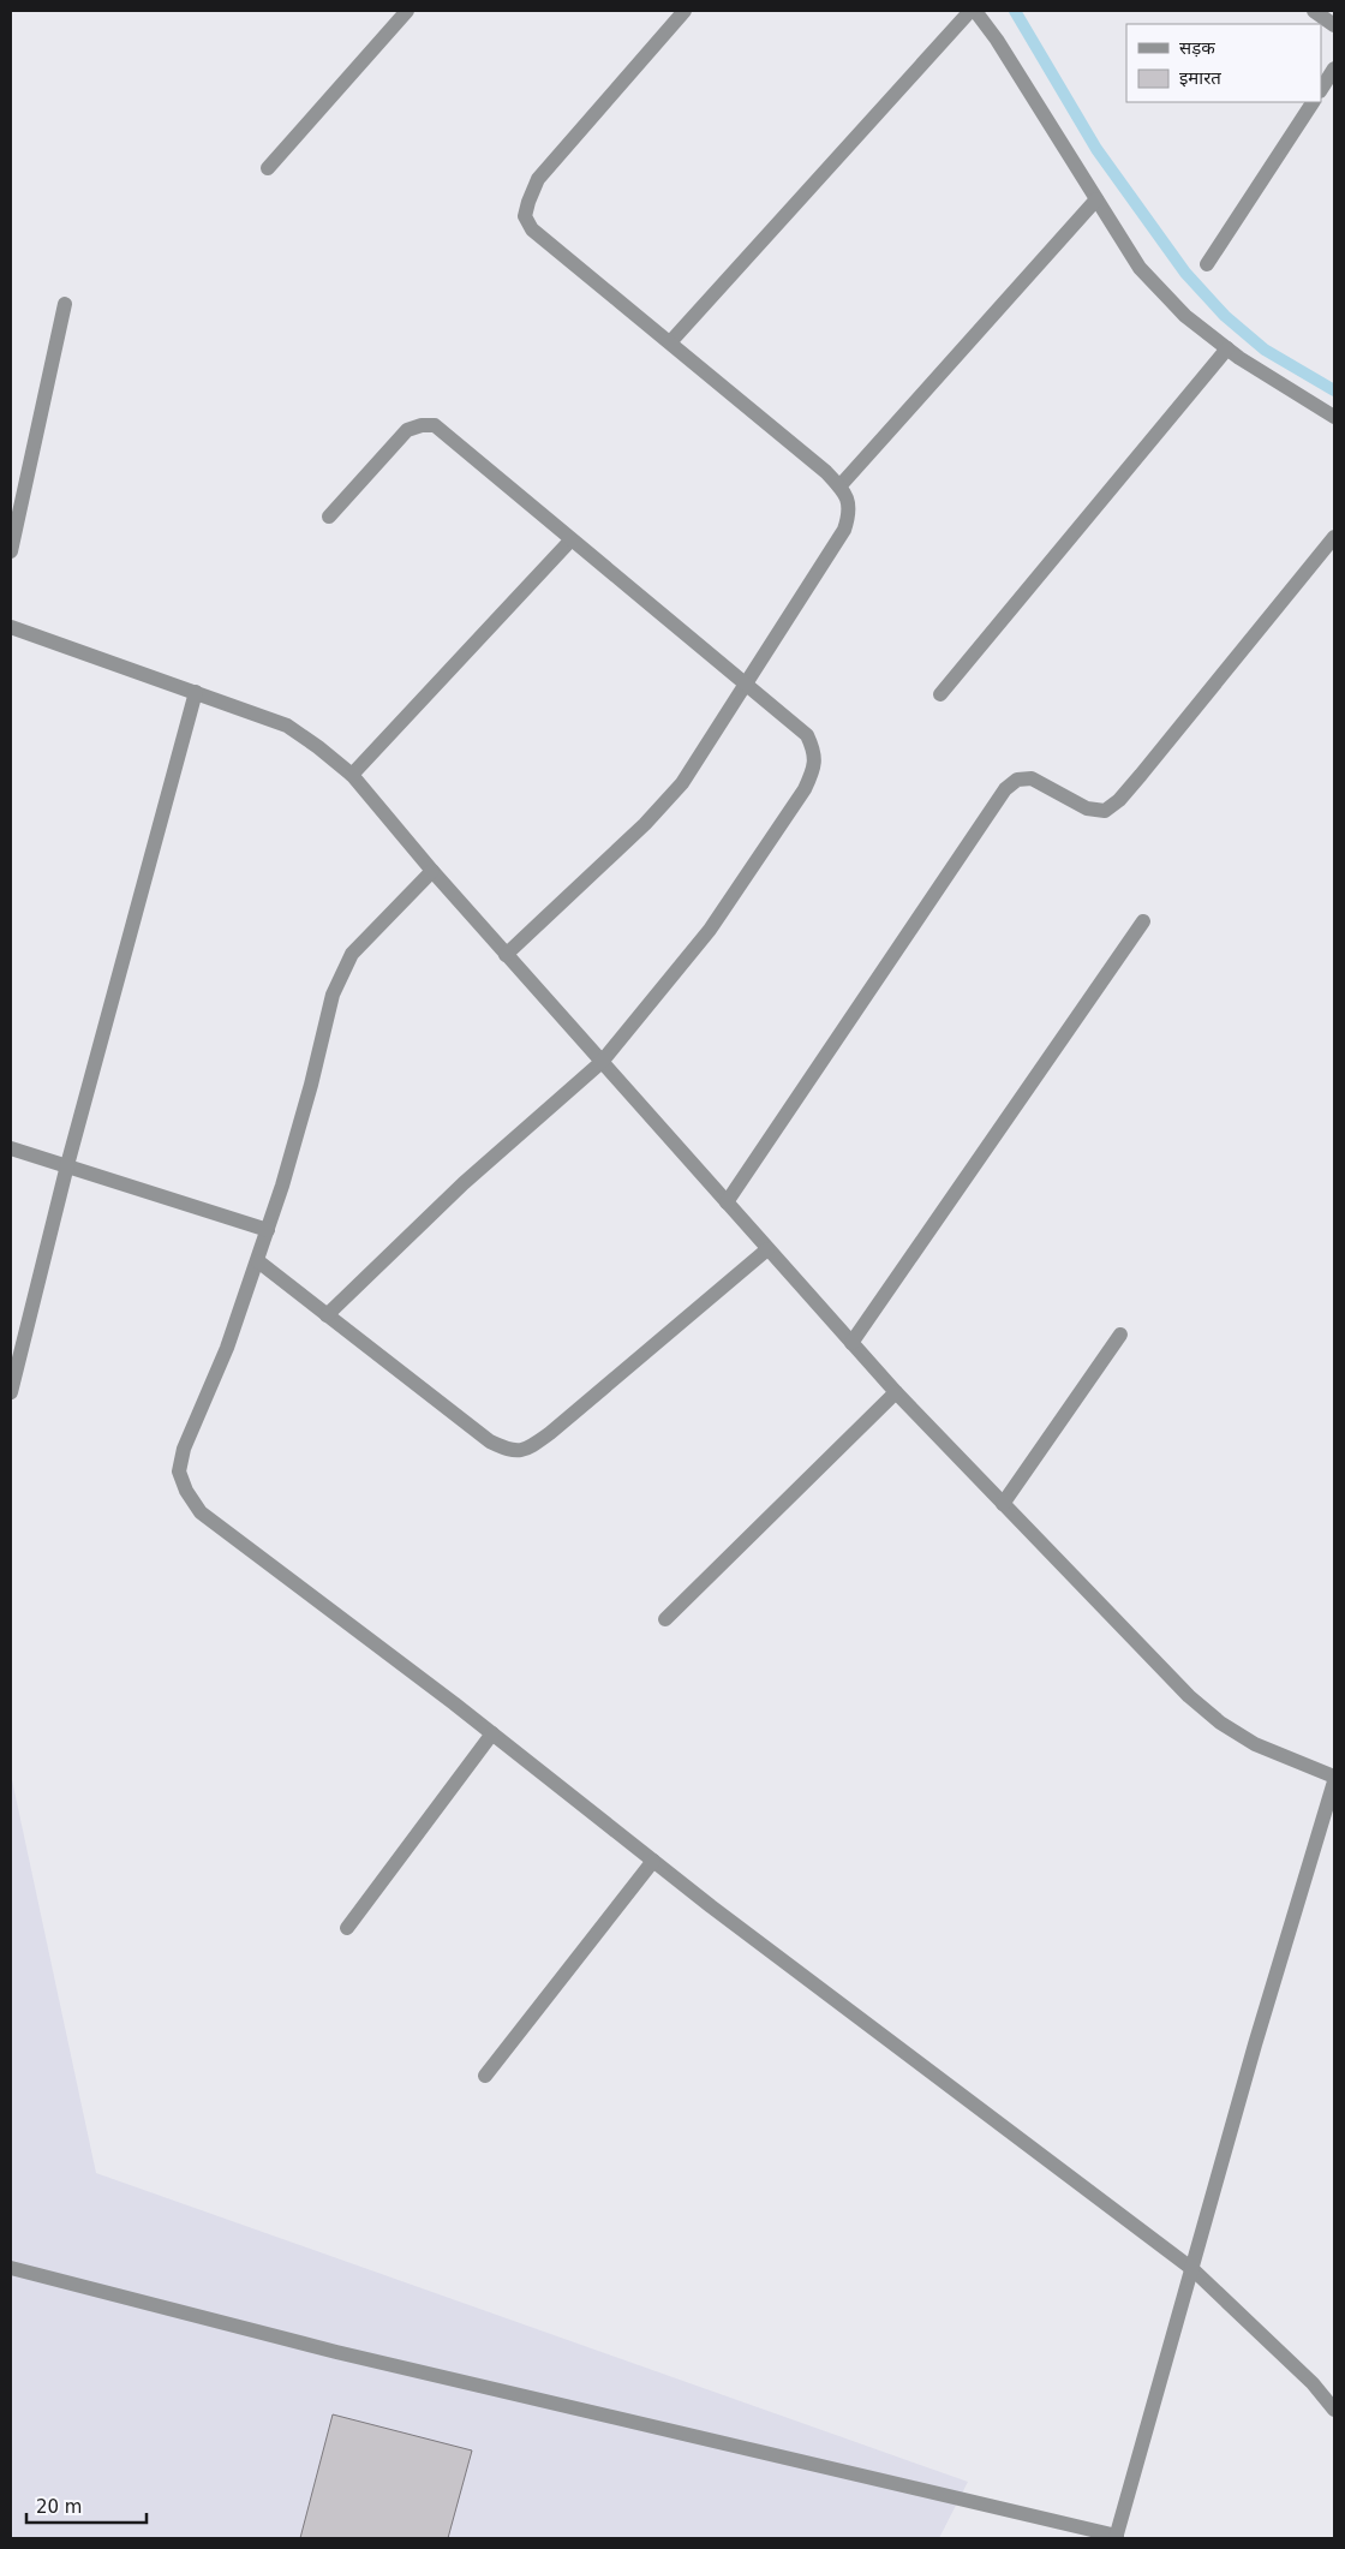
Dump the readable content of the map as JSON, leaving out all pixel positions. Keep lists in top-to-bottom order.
{
  "legend": ["सड़क", "इमारत"],
  "scale_bar": "20 m"
}
